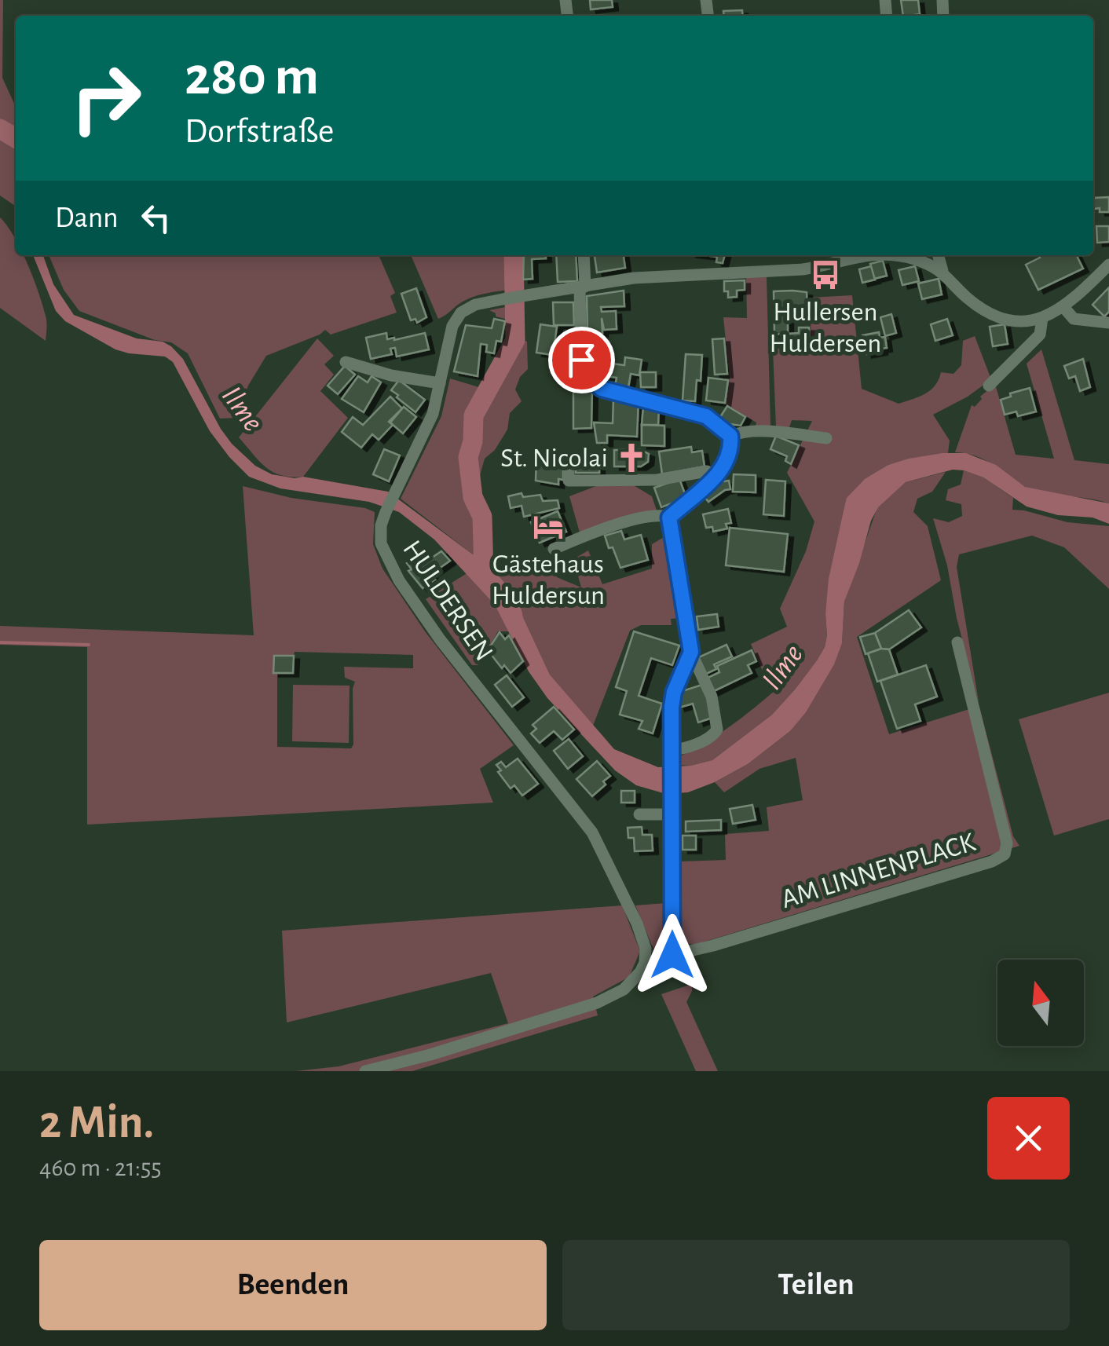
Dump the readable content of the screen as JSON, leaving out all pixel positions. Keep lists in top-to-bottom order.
{
  "streets": {
    "street": ["HULDERSEN", "AM LINNENPLACK"]
  },
  "crossings": [
    ["HULDERSEN", "AM LINNENPLACK"]
  ],
  "water": ["Ilme"],
  "places": {
    "bus stop": ["Hullersen Huldersen"],
    "church": ["St. Nicolai"],
    "hotel": ["Gästehaus Huldersun"]
  },
  "north": "top",
  "page": {
    "turn": ["280 m", "Dorfstraße"],
    "then": "Dann",
    "heading": ["2 Min.", "460 m · 21:55"],
    "buttons": ["Beenden", "Teilen"]
  }
}
